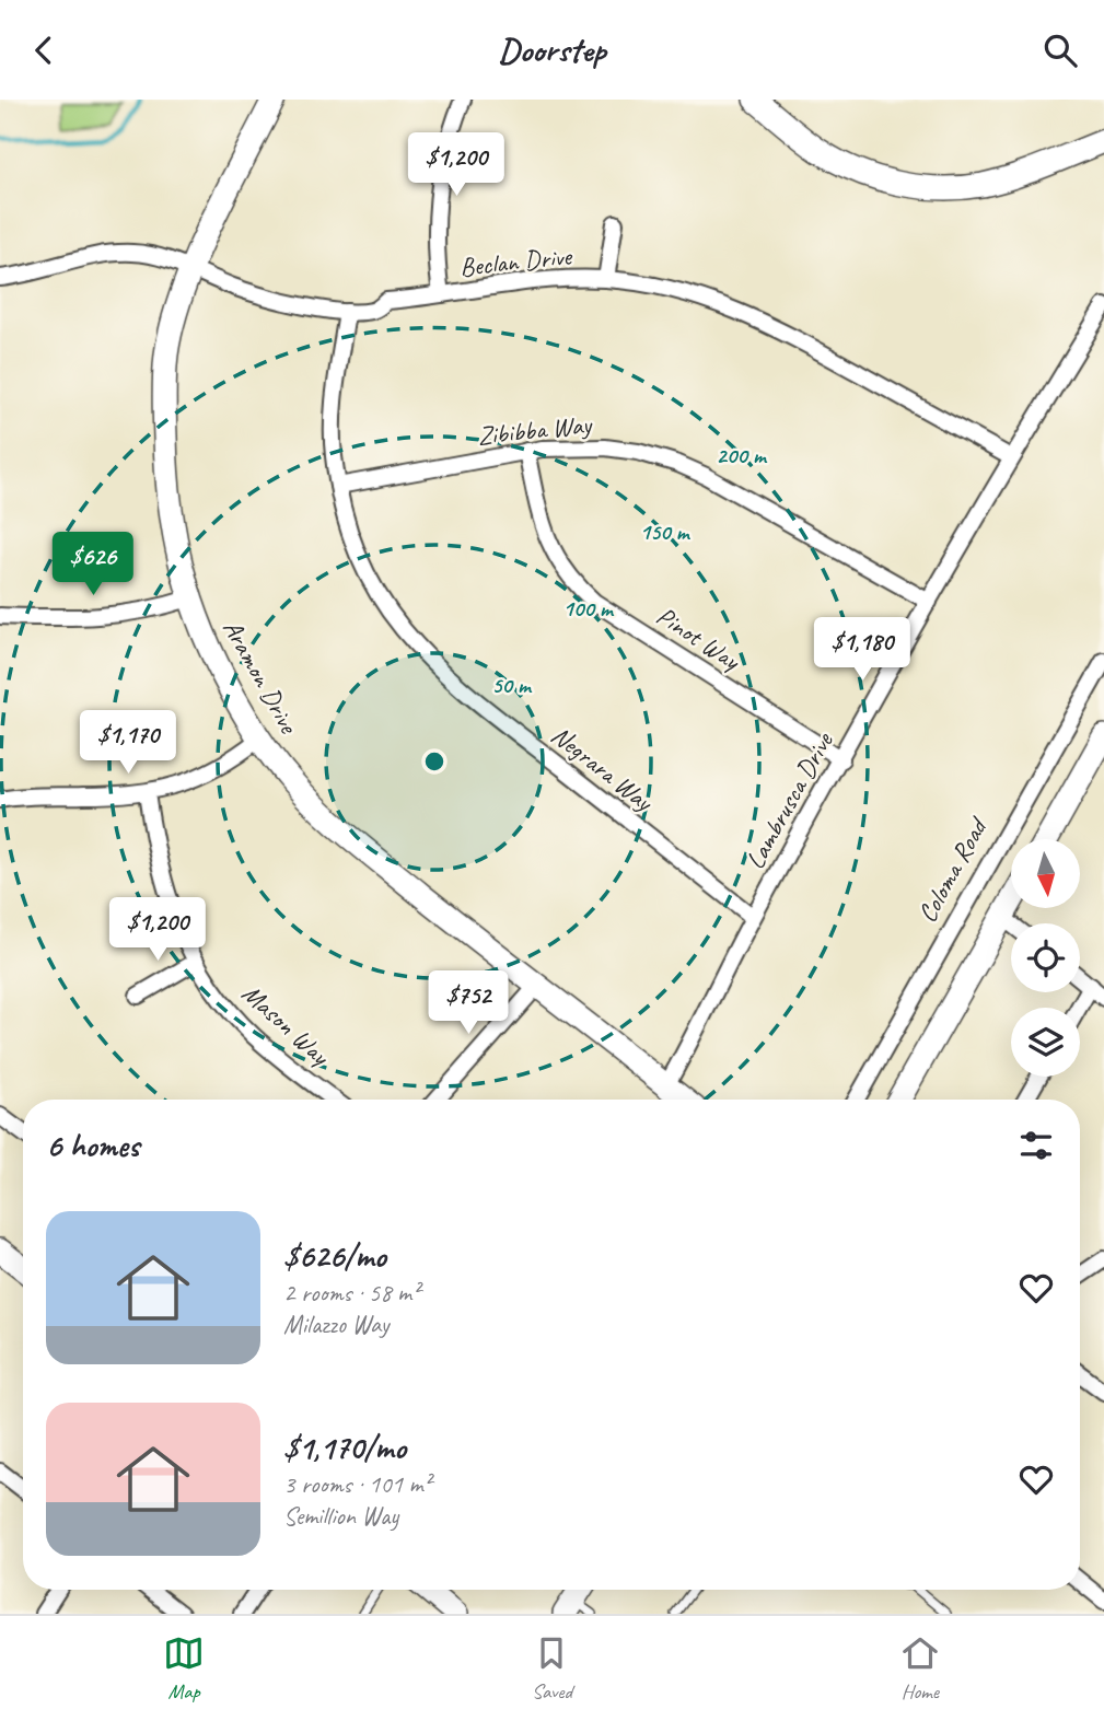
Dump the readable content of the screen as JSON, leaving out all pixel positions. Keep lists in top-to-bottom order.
{
  "streets": {
    "street": [
      "Beclan Drive",
      "Zibibba Way",
      "Pinot Way",
      "Aramon Drive",
      "Negrara Way",
      "Lambrusca Drive",
      "Coloma Road",
      "Mason Way"
    ]
  },
  "crossings": [
    ["Beclan Drive", "Aramon Drive"],
    ["Beclan Drive", "Negrara Way"],
    ["Beclan Drive", "Lambrusca Drive"],
    ["Zibibba Way", "Pinot Way"],
    ["Zibibba Way", "Negrara Way"],
    ["Zibibba Way", "Lambrusca Drive"],
    ["Pinot Way", "Lambrusca Drive"],
    ["Aramon Drive", "Lambrusca Drive"],
    ["Negrara Way", "Lambrusca Drive"]
  ],
  "north": "bottom",
  "page": {
    "header": "Doorstep",
    "price": [
      "$1,200",
      "$626",
      "$1,180",
      "$1,170",
      "$1,200",
      "$752"
    ],
    "heading": "6 homes",
    "list": [
      {
        "name": "$626/mo",
        "note": "2 rooms · 58 m² · Milazzo Way"
      },
      {
        "name": "$1,170/mo",
        "note": "3 rooms · 101 m² · Semillion Way"
      }
    ],
    "tabs": ["Map", "Saved", "Home"]
  },
  "rings": [
    "200 m",
    "150 m",
    "100 m",
    "50 m"
  ]
}
